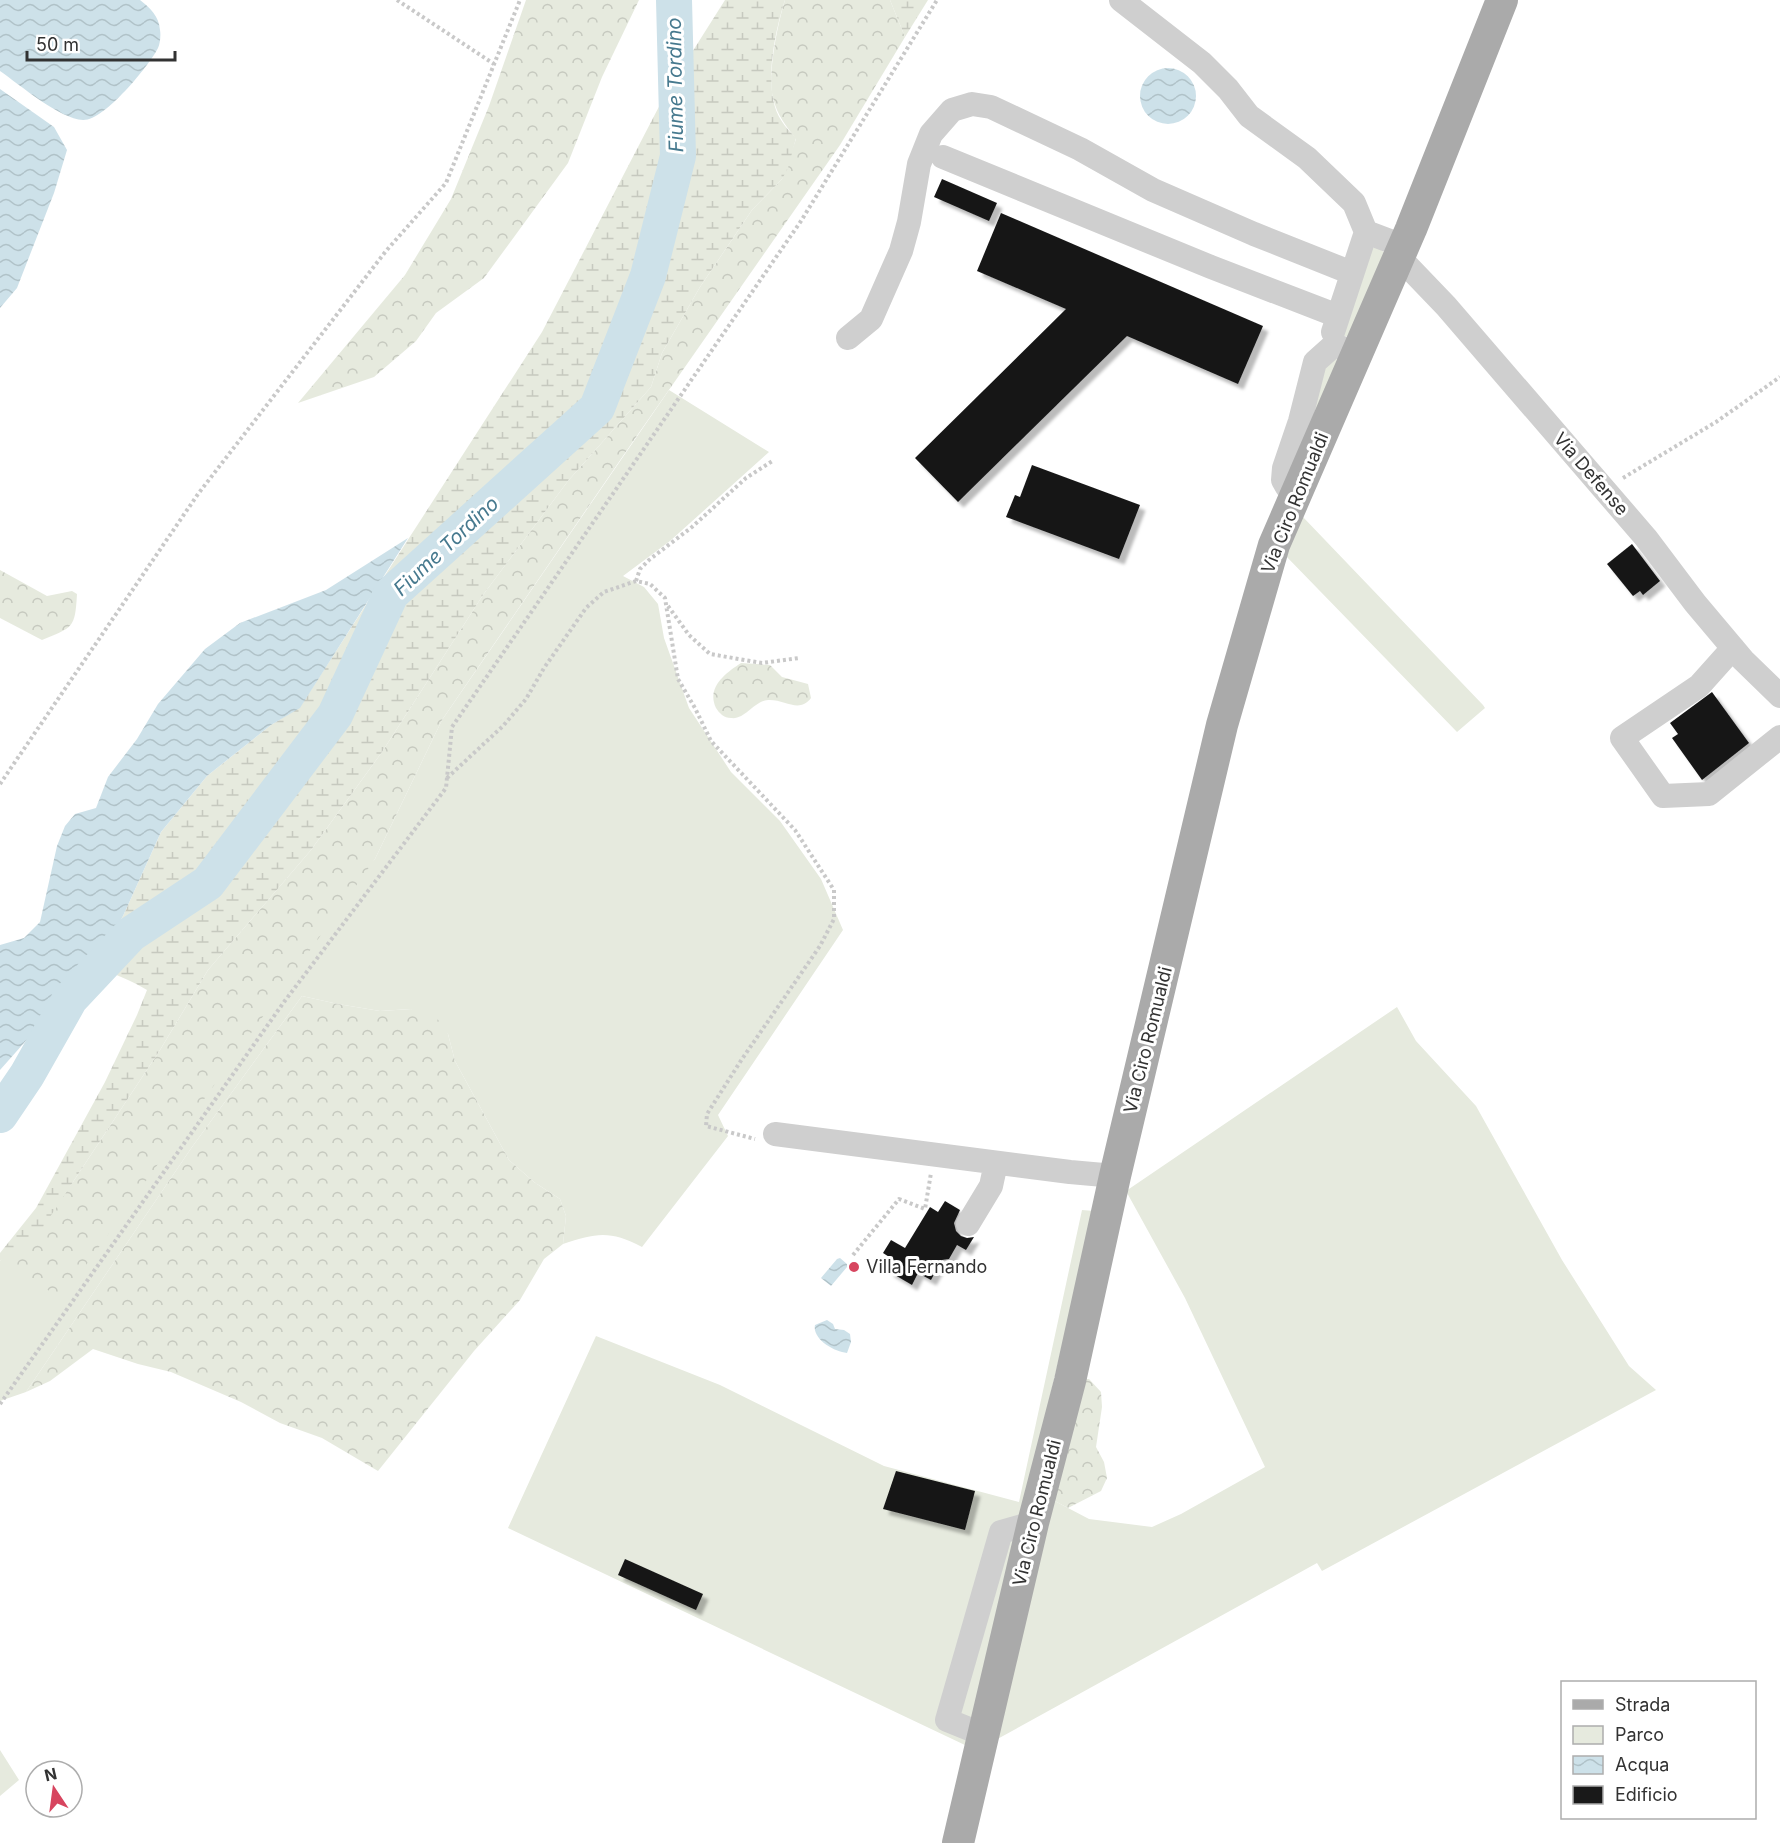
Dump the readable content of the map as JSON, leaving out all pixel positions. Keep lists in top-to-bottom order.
{
  "streets": {
    "main road": ["Via Ciro Romualdi"],
    "street": ["Via Defense"]
  },
  "crossings": [
    ["Via Defense", "Via Ciro Romualdi"]
  ],
  "water": ["Fiume Tordino"],
  "places": ["Villa Fernando"],
  "legend": [
    "Strada",
    "Parco",
    "Acqua",
    "Edificio"
  ],
  "scale_bar": "50 m",
  "north": "top"
}
